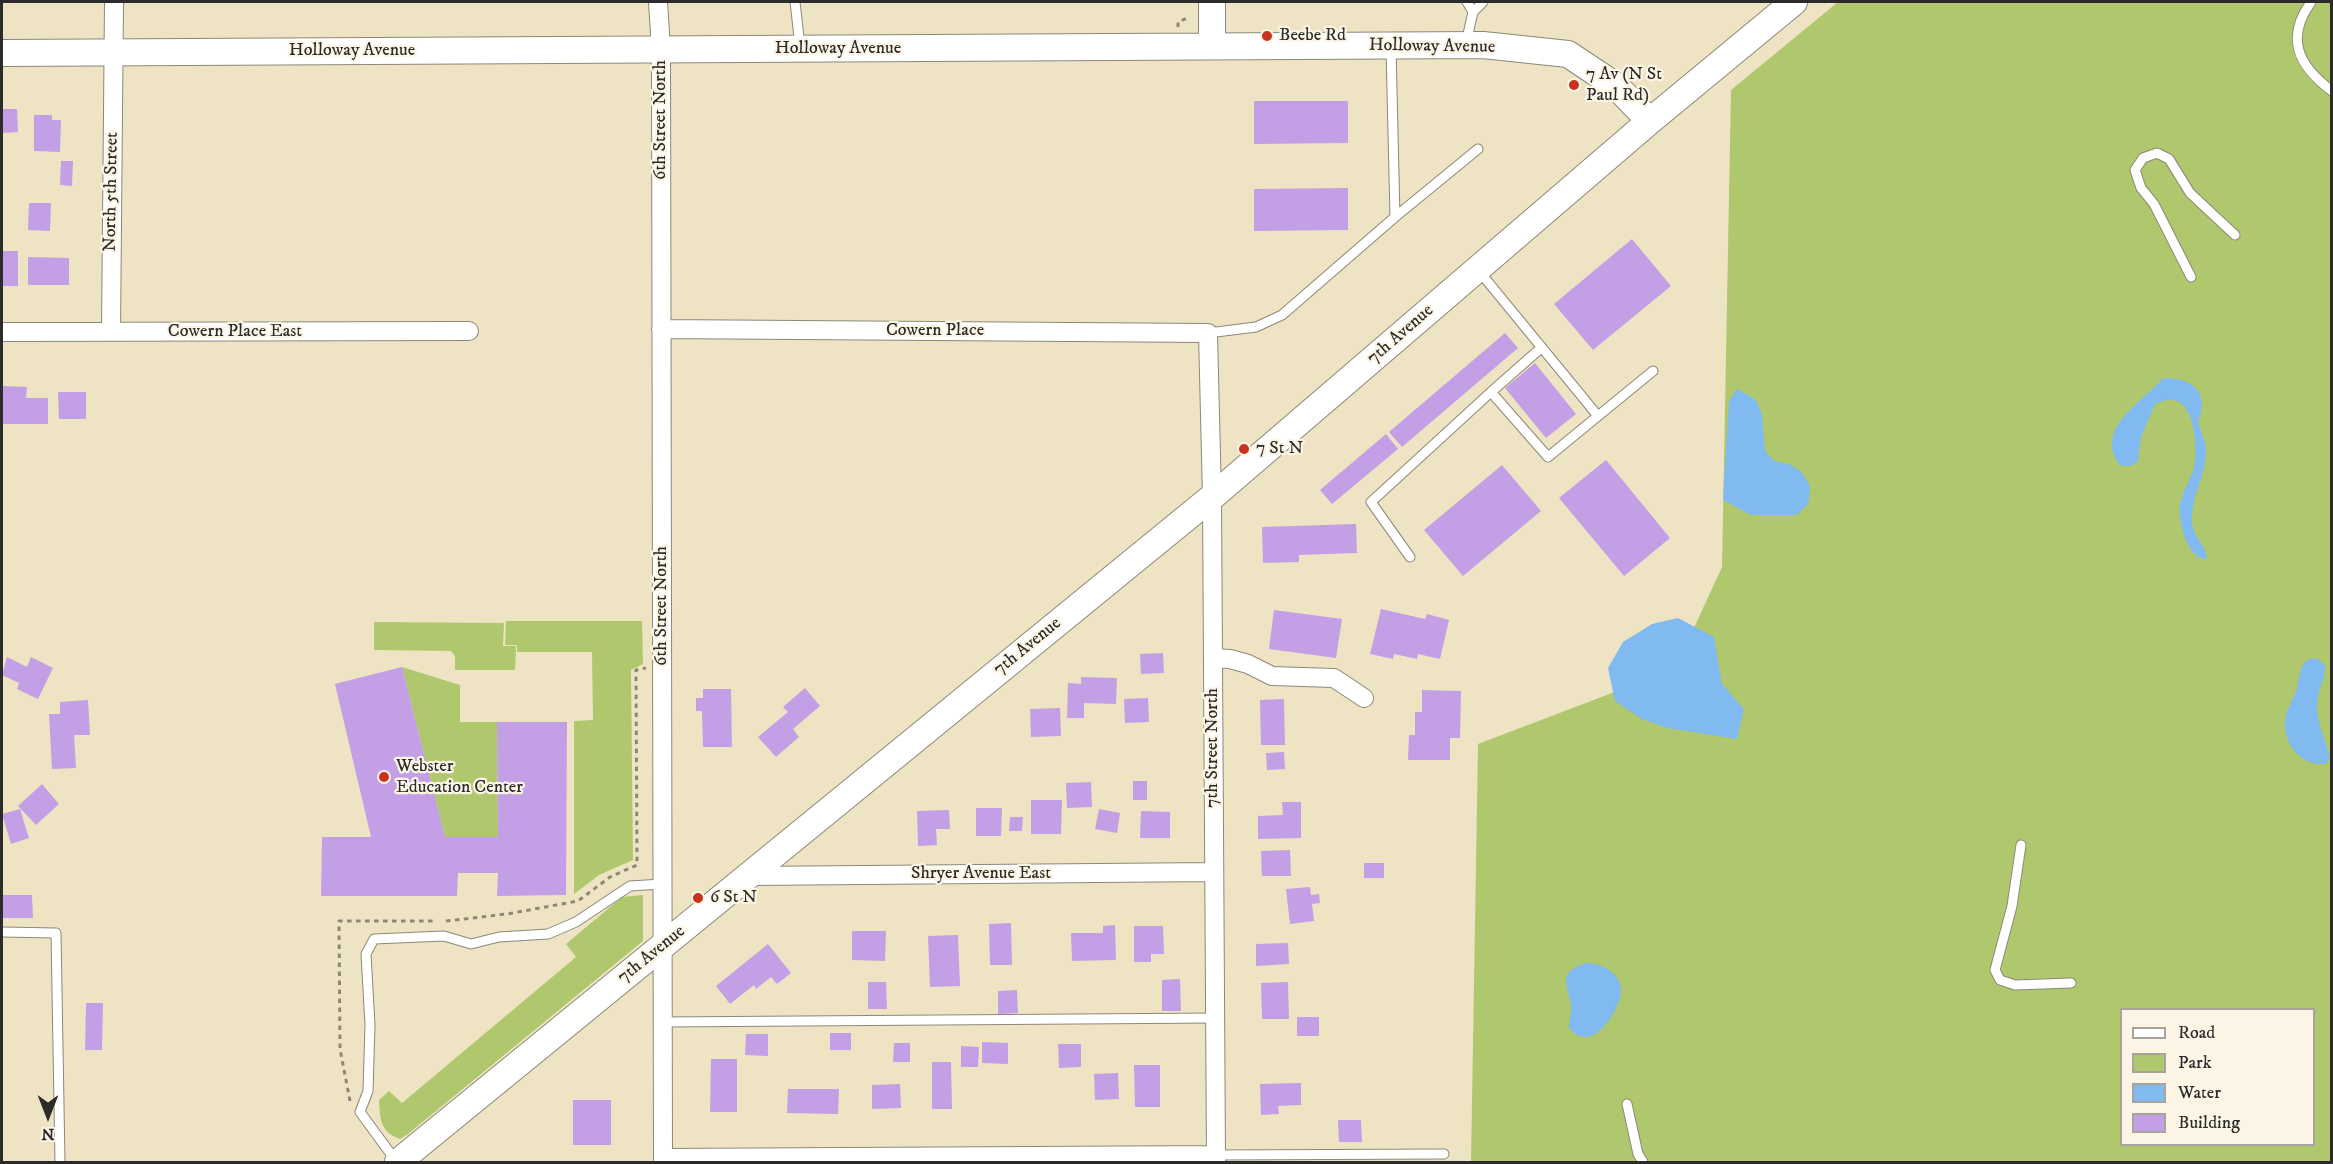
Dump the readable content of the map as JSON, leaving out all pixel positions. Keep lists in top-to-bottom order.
{
  "streets": {
    "street": [
      "Holloway Avenue",
      "6th Street North",
      "North 5th Street",
      "Cowern Place",
      "Cowern Place East",
      "7th Avenue",
      "7th Street North",
      "Shryer Avenue East"
    ]
  },
  "crossings": [
    ["Holloway Avenue", "6th Street North"],
    ["Holloway Avenue", "North 5th Street"],
    ["Holloway Avenue", "7th Avenue"],
    ["6th Street North", "Cowern Place"],
    ["6th Street North", "7th Avenue"],
    ["North 5th Street", "Cowern Place East"],
    ["Cowern Place", "7th Street North"],
    ["7th Avenue", "7th Street North"],
    ["7th Avenue", "Shryer Avenue East"],
    ["7th Street North", "Shryer Avenue East"]
  ],
  "places": [
    "Beebe Rd",
    "7 Av (N St Paul Rd)",
    "7 St N",
    "Webster Education Center",
    "6 St N"
  ],
  "legend": [
    "Road",
    "Park",
    "Water",
    "Building"
  ],
  "north": "bottom"
}
